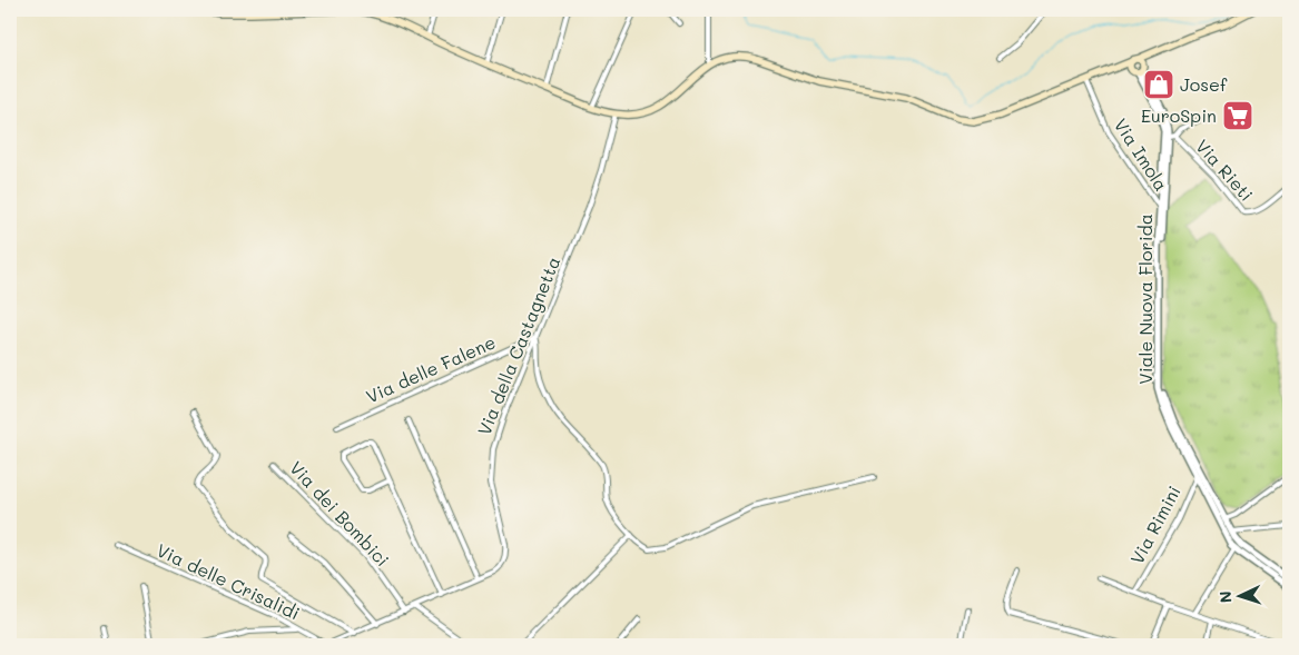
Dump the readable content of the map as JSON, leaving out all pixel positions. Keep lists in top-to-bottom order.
{
  "streets": {
    "street": [
      "Via Imola",
      "Via Rieti",
      "Viale Nuova Florida",
      "Via della Castagnetta",
      "Via delle Falene",
      "Via dei Bombici",
      "Via Rimini",
      "Via delle Crisalidi"
    ]
  },
  "crossings": [
    ["Via Imola", "Viale Nuova Florida"],
    ["Via Rieti", "Viale Nuova Florida"],
    ["Viale Nuova Florida", "Via Rimini"],
    ["Via della Castagnetta", "Via delle Falene"],
    ["Via della Castagnetta", "Via dei Bombici"],
    ["Via della Castagnetta", "Via delle Crisalidi"]
  ],
  "places": {
    "shop": ["Josef"],
    "supermarket": ["EuroSpin"]
  },
  "north": "left"
}
